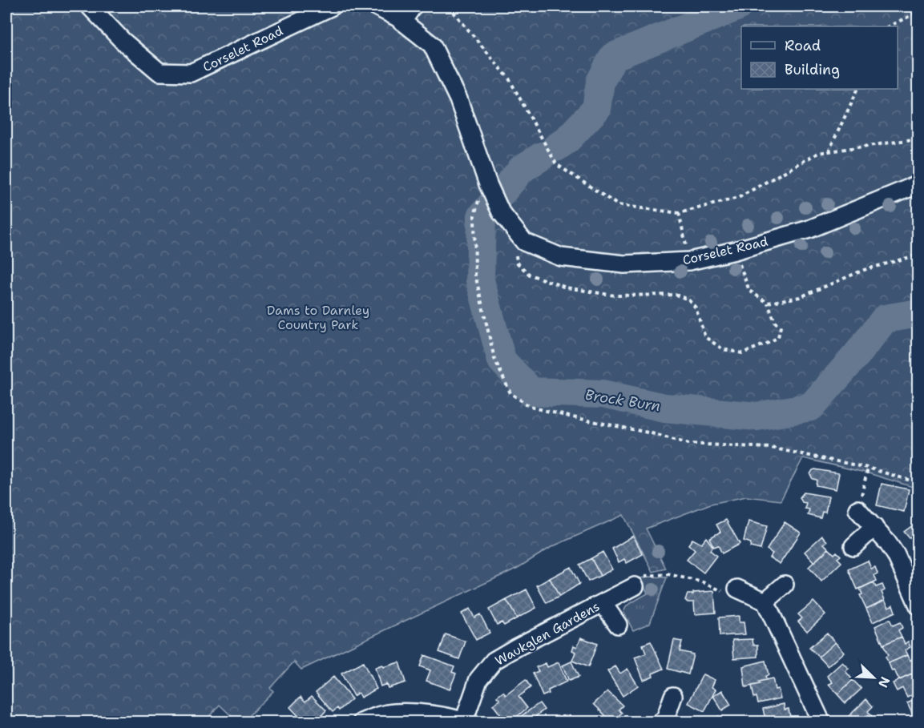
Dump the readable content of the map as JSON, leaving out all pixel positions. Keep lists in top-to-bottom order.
{
  "streets": {
    "street": ["Corselet Road", "Waukglen Gardens"]
  },
  "water": ["Brock Burn"],
  "parks": ["Dams to Darnley Country Park"],
  "legend": ["Road", "Building"],
  "north": "bottom right"
}
